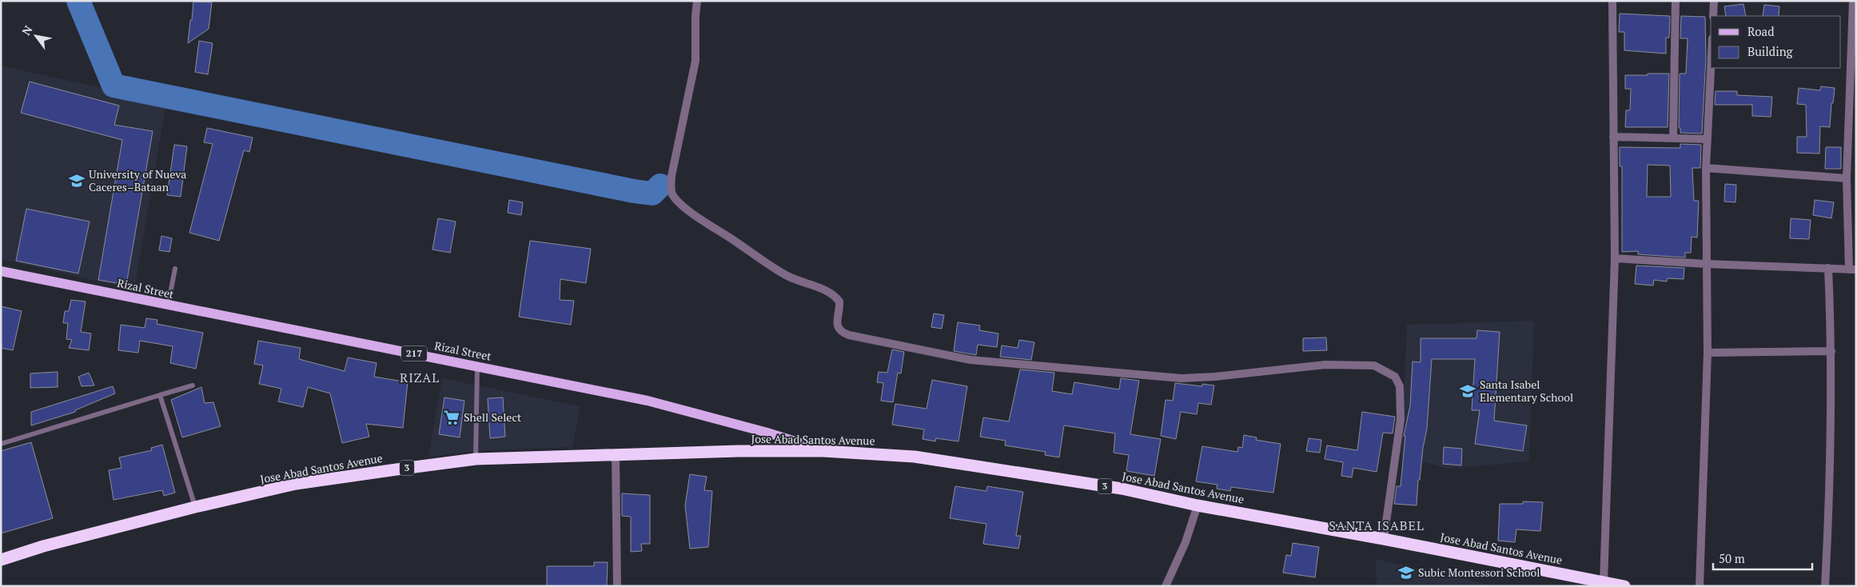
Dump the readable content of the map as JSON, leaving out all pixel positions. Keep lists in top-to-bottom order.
{
  "streets": {
    "highway": ["Jose Abad Santos Avenue", "3"],
    "main road": ["Rizal Street", "217"]
  },
  "crossings": [
    ["Rizal Street", "Jose Abad Santos Avenue"]
  ],
  "districts": ["RIZAL", "SANTA ISABEL"],
  "places": {
    "school or university": ["University of Nueva Caceres–Bataan", "Santa Isabel Elementary School", "Subic Montessori School"],
    "supermarket": ["Shell Select"]
  },
  "legend": ["Road", "Building"],
  "scale_bar": "50 m",
  "north": "top left"
}
